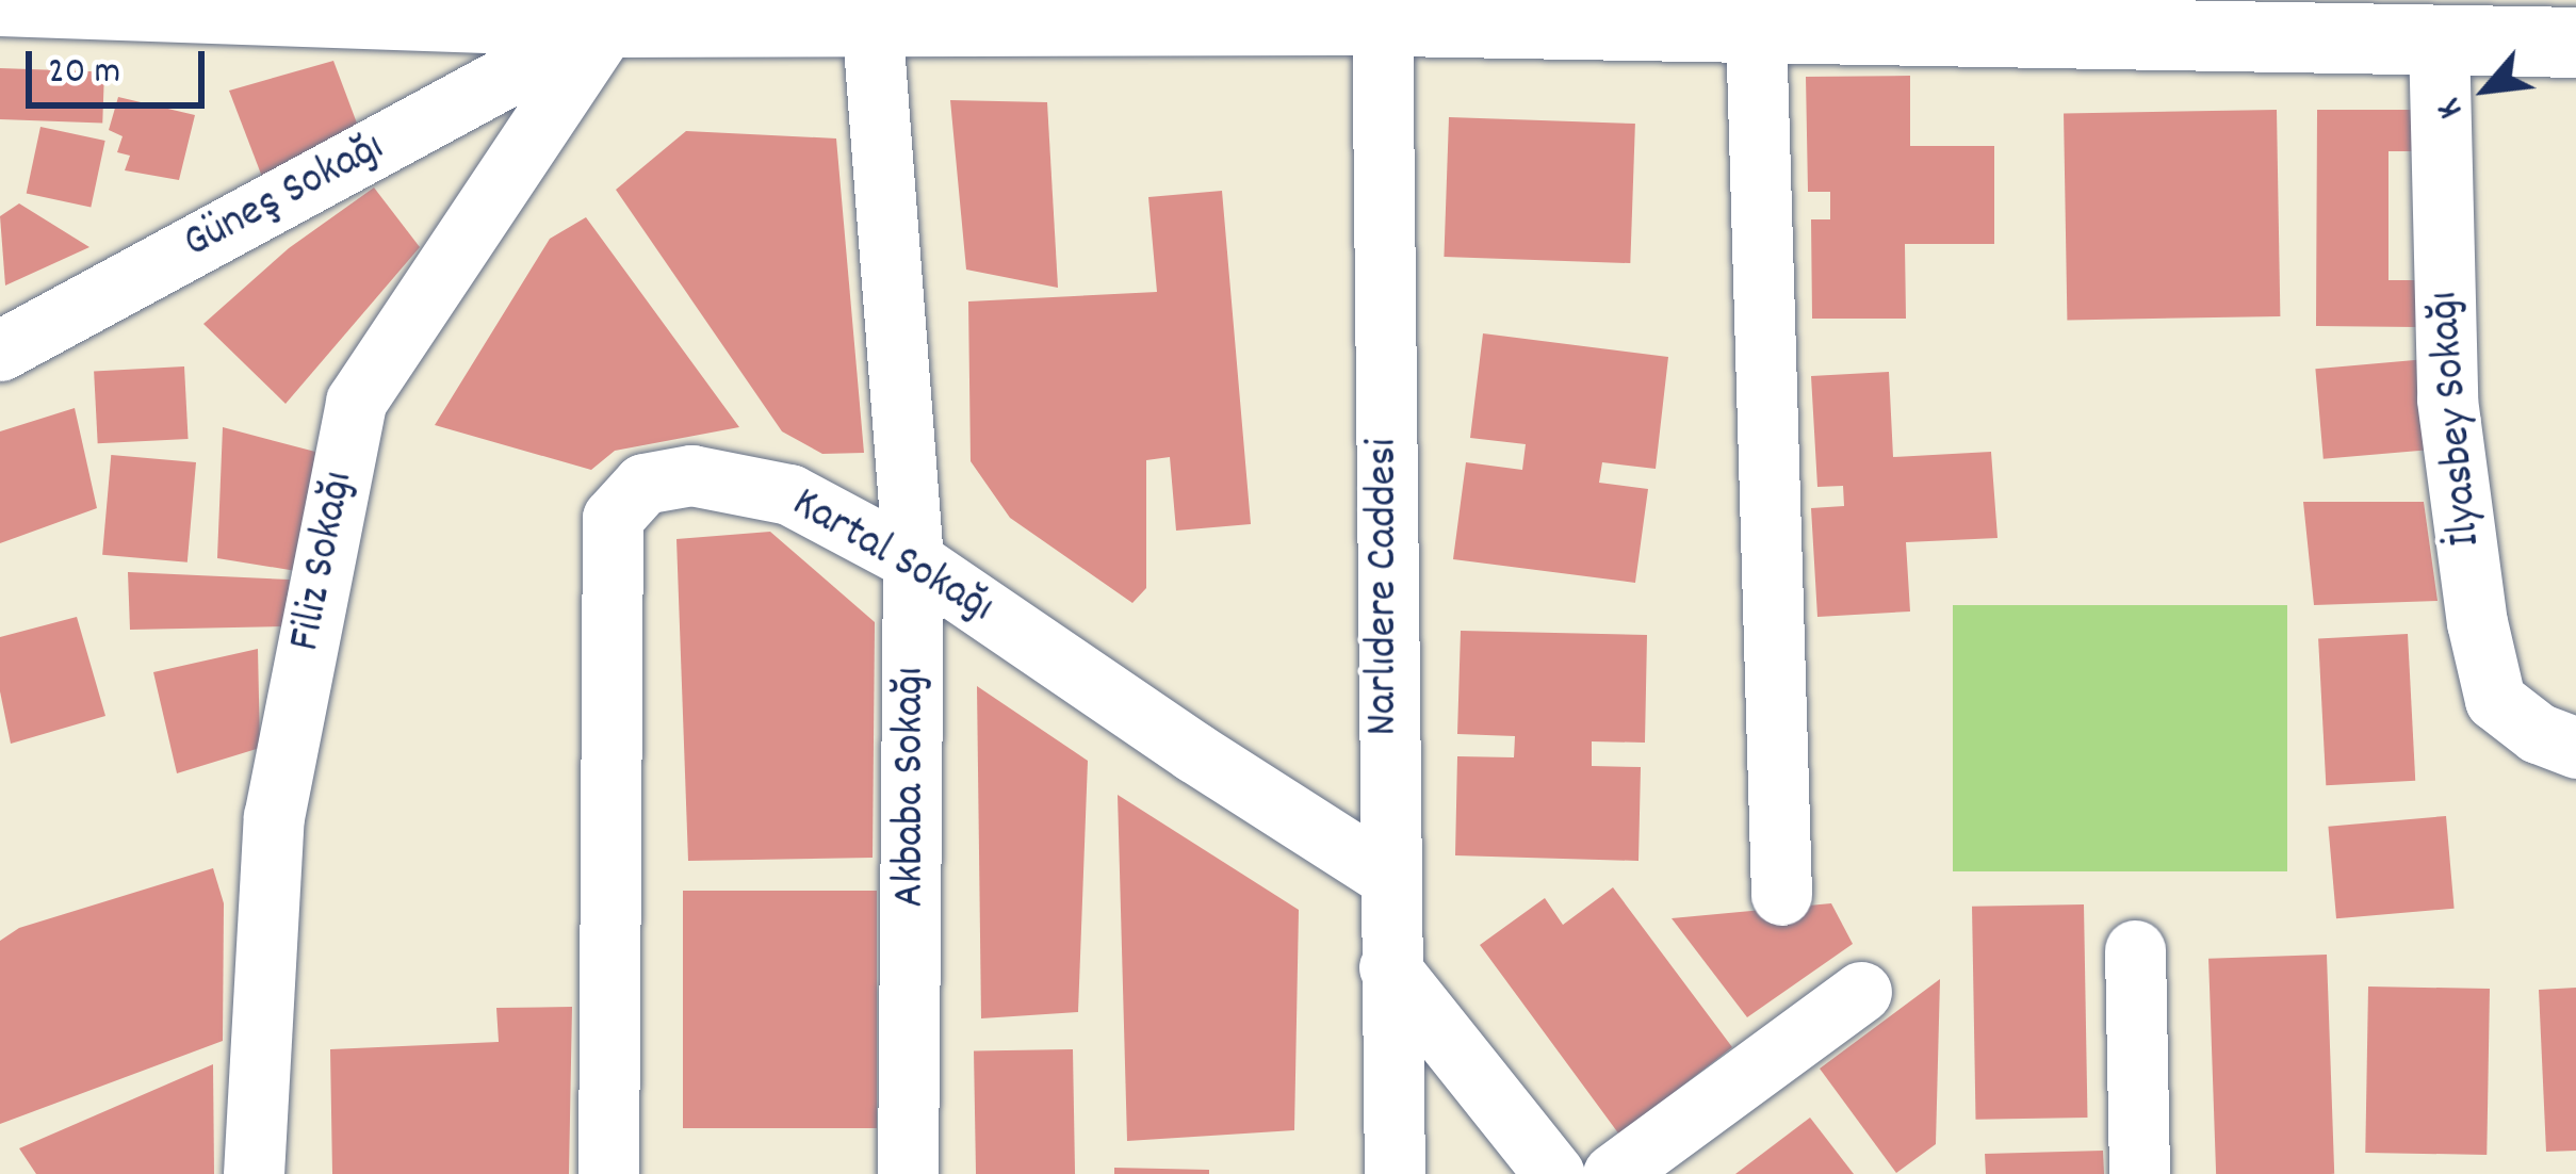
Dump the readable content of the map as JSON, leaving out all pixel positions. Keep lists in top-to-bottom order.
{
  "streets": {
    "street": [
      "Güneş Sokağı",
      "İlyasbey Sokağı",
      "Kartal Sokağı",
      "Filiz Sokağı",
      "Narlıdere Caddesi",
      "Akbaba Sokağı"
    ]
  },
  "crossings": [
    ["Güneş Sokağı", "Filiz Sokağı"],
    ["Kartal Sokağı", "Narlıdere Caddesi"],
    ["Kartal Sokağı", "Akbaba Sokağı"]
  ],
  "scale_bar": "20 m",
  "north": "bottom left"
}
